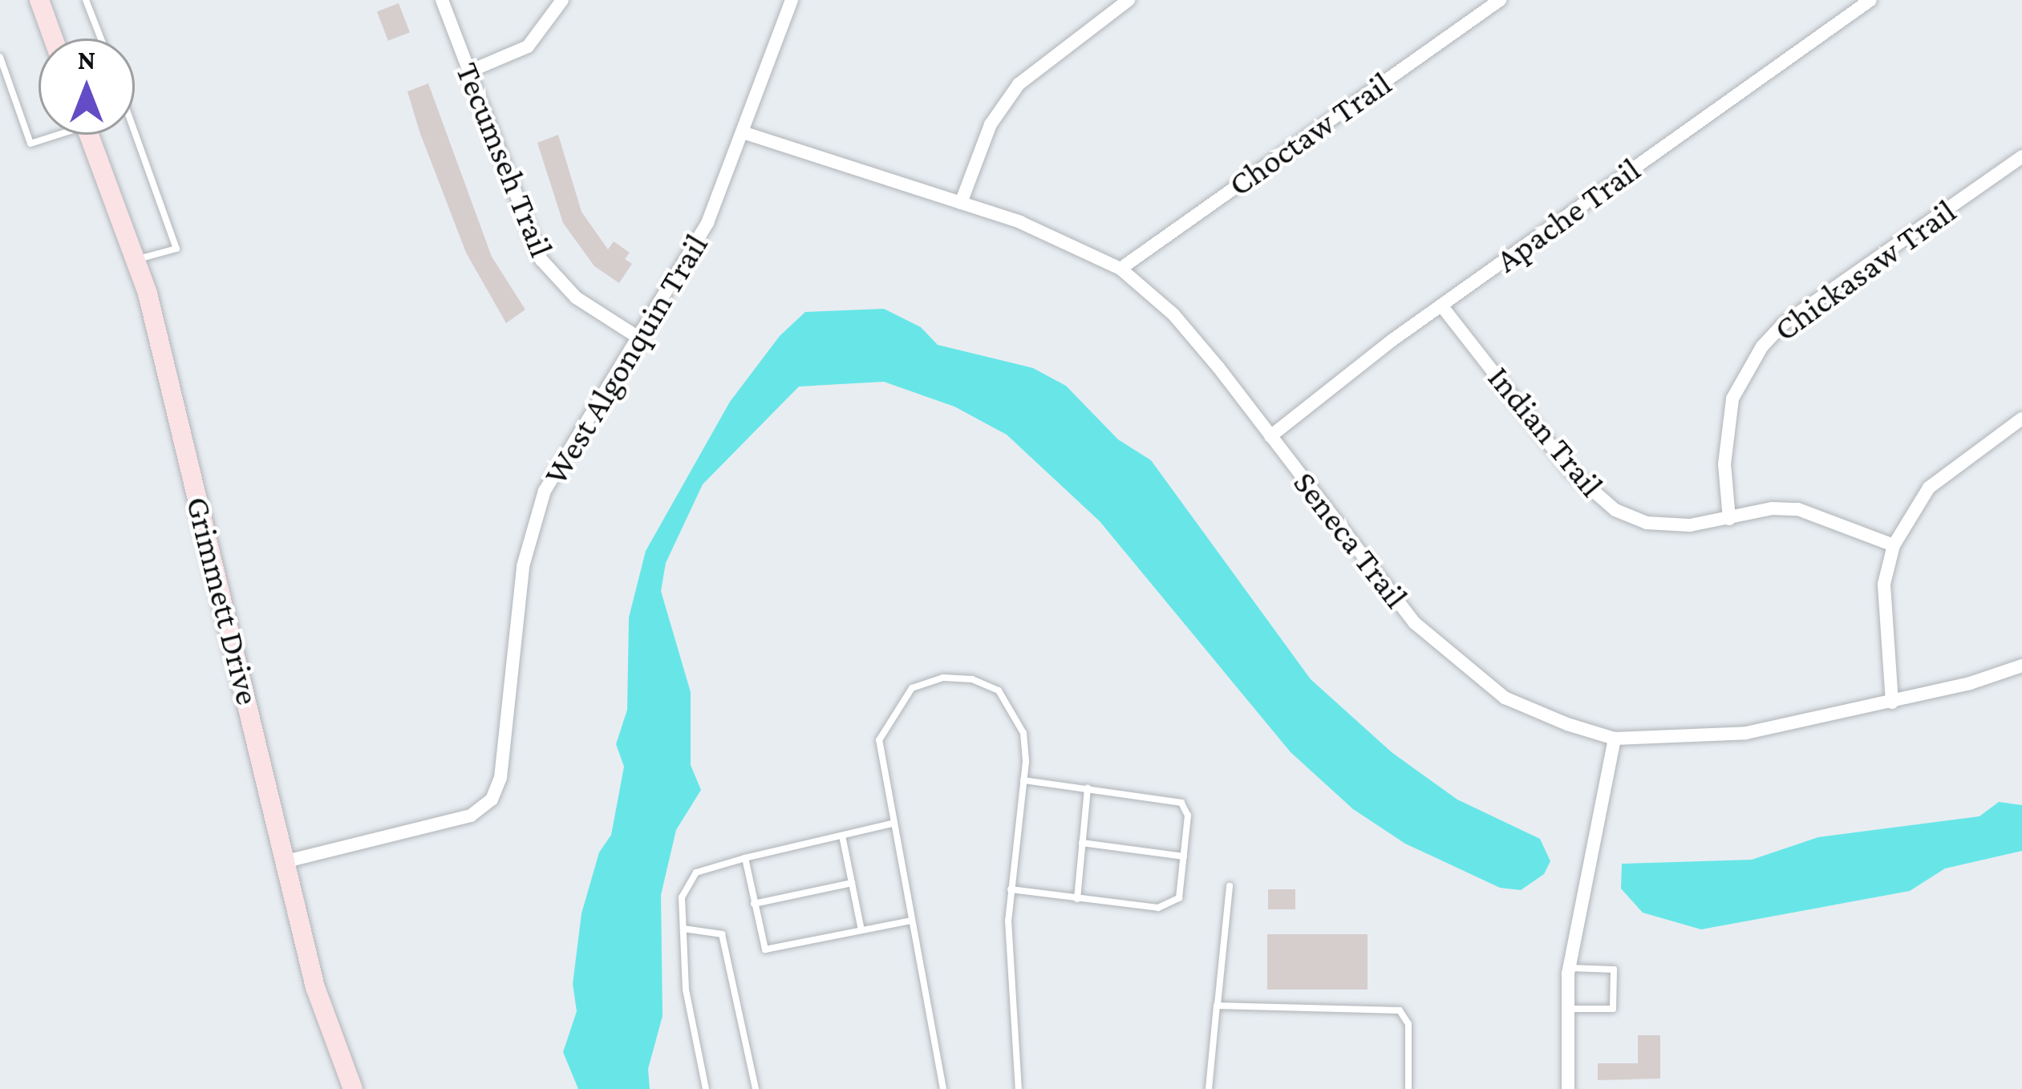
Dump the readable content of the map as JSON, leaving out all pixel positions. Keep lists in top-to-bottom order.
{
  "streets": {
    "main road": ["Grimmett Drive"],
    "street": [
      "Choctaw Trail",
      "Tecumseh Trail",
      "Apache Trail",
      "Chickasaw Trail",
      "West Algonquin Trail",
      "Indian Trail",
      "Seneca Trail"
    ]
  },
  "crossings": [
    ["Choctaw Trail", "Seneca Trail"],
    ["Tecumseh Trail", "West Algonquin Trail"],
    ["Apache Trail", "Indian Trail"],
    ["Apache Trail", "Seneca Trail"],
    ["Chickasaw Trail", "Indian Trail"],
    ["West Algonquin Trail", "Seneca Trail"],
    ["West Algonquin Trail", "Grimmett Drive"]
  ],
  "north": "top"
}
